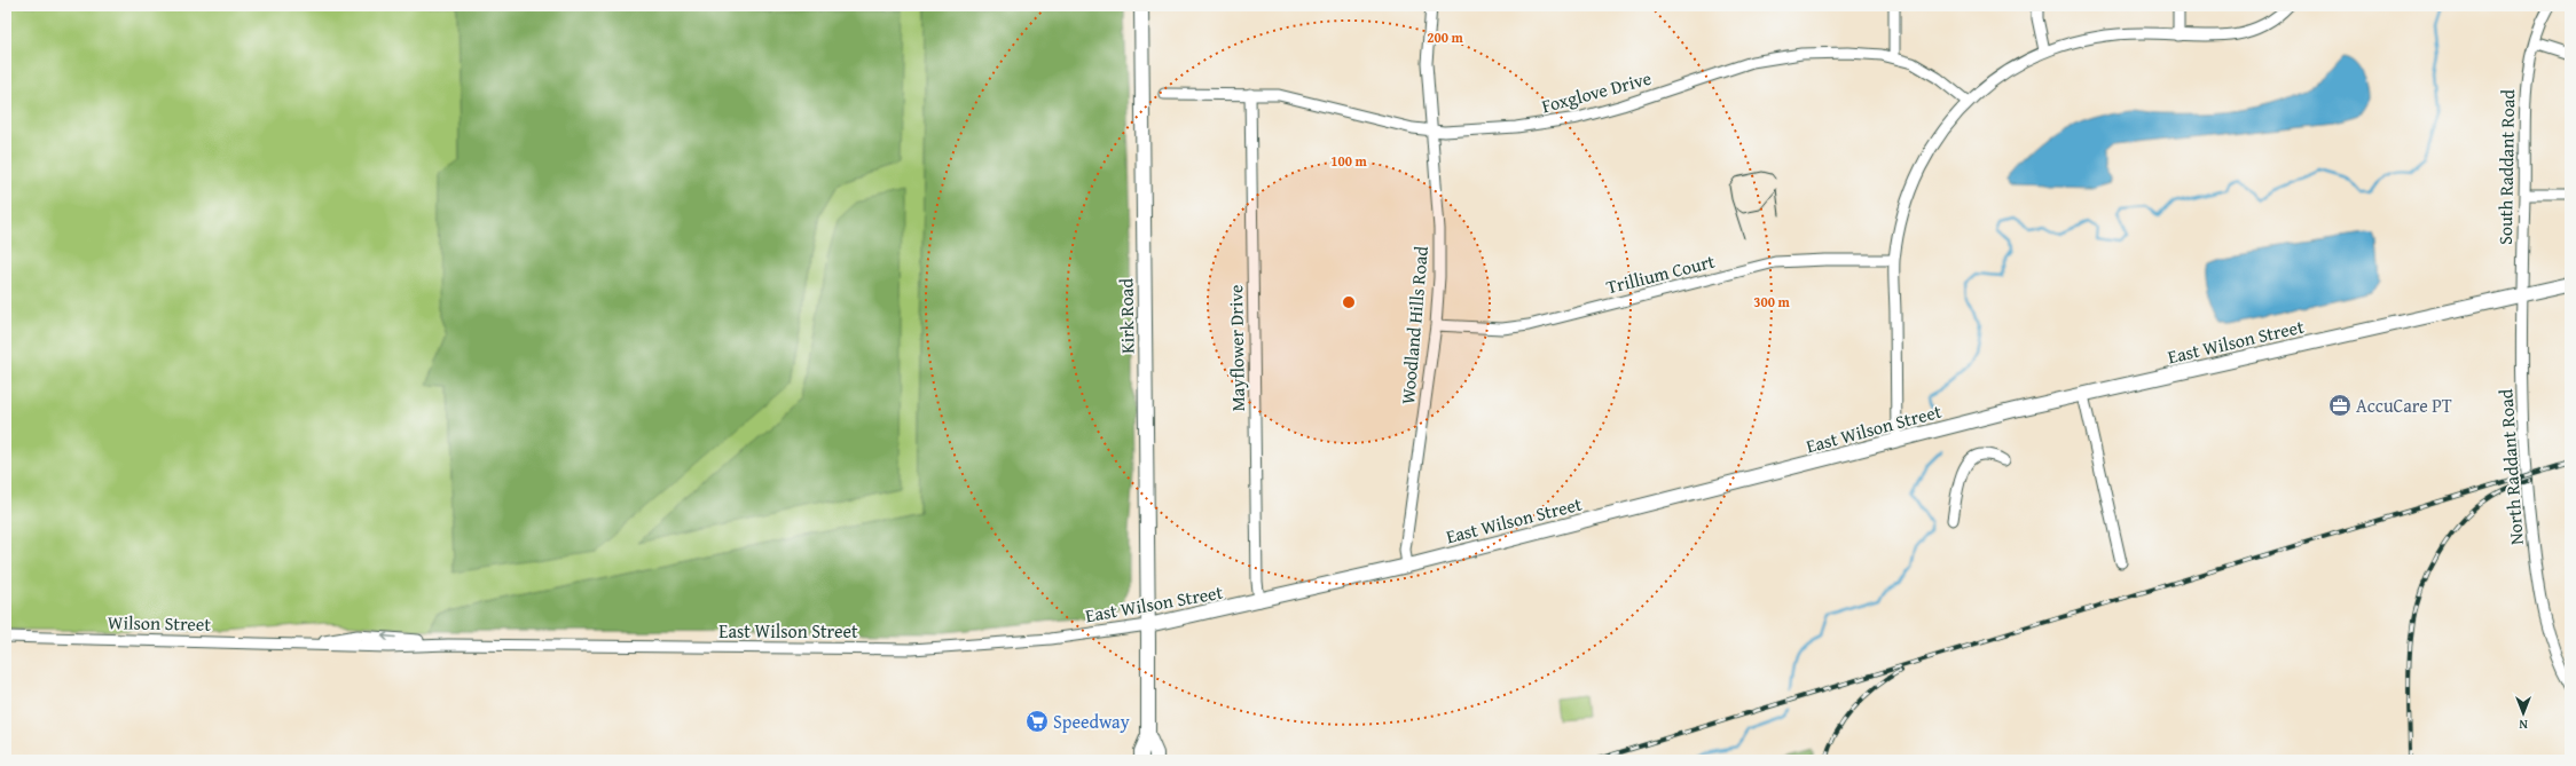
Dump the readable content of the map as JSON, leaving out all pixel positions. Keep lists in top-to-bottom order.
{
  "streets": {
    "street": [
      "Foxglove Drive",
      "South Raddant Road",
      "Trillium Court",
      "Kirk Road",
      "Woodland Hills Road",
      "East Wilson Street",
      "Mayflower Drive",
      "North Raddant Road",
      "Wilson Street"
    ]
  },
  "crossings": [
    ["Foxglove Drive", "Woodland Hills Road"],
    ["Foxglove Drive", "Mayflower Drive"],
    ["South Raddant Road", "East Wilson Street"],
    ["South Raddant Road", "North Raddant Road"],
    ["Trillium Court", "Woodland Hills Road"],
    ["Kirk Road", "East Wilson Street"],
    ["Woodland Hills Road", "East Wilson Street"],
    ["East Wilson Street", "Mayflower Drive"],
    ["East Wilson Street", "North Raddant Road"],
    ["East Wilson Street", "Wilson Street"]
  ],
  "places": {
    "office": ["AccuCare PT"],
    "supermarket": ["Speedway"]
  },
  "north": "bottom",
  "rings": ["200 m", "100 m", "300 m"]
}
